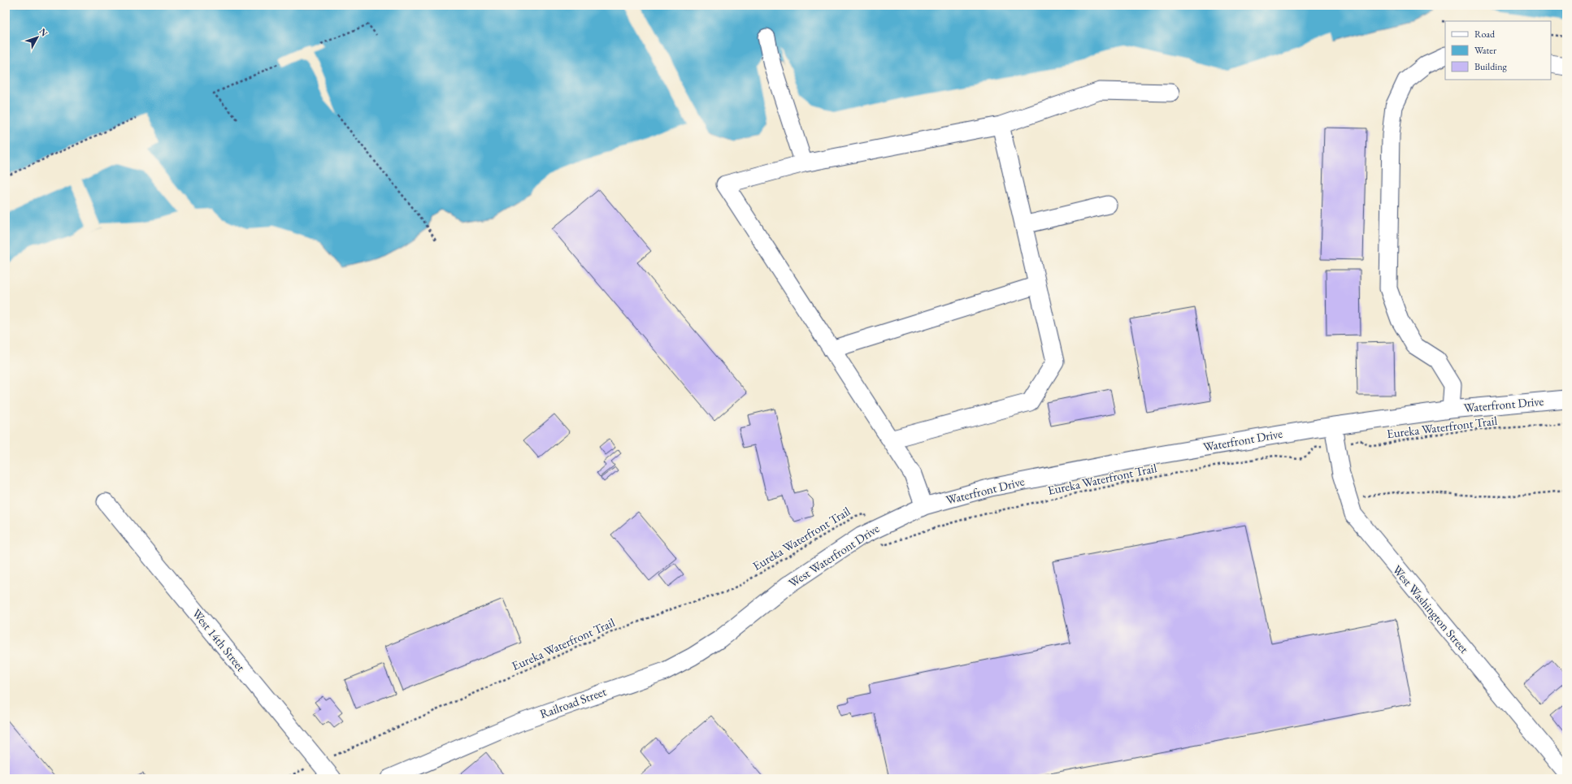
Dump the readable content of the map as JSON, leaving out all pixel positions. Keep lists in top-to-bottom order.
{
  "streets": {
    "street": [
      "Waterfront Drive",
      "West Waterfront Drive",
      "West Washington Street",
      "West 14th Street",
      "Railroad Street"
    ],
    "path": ["Eureka Waterfront Trail"]
  },
  "crossings": [
    ["Waterfront Drive", "West Waterfront Drive"],
    ["Waterfront Drive", "West Washington Street"],
    ["Eureka Waterfront Trail", "West Waterfront Drive"],
    ["Eureka Waterfront Trail", "West Washington Street"],
    ["Eureka Waterfront Trail", "West 14th Street"],
    ["West Waterfront Drive", "Railroad Street"]
  ],
  "legend": ["Road", "Water", "Building"],
  "north": "top right"
}
